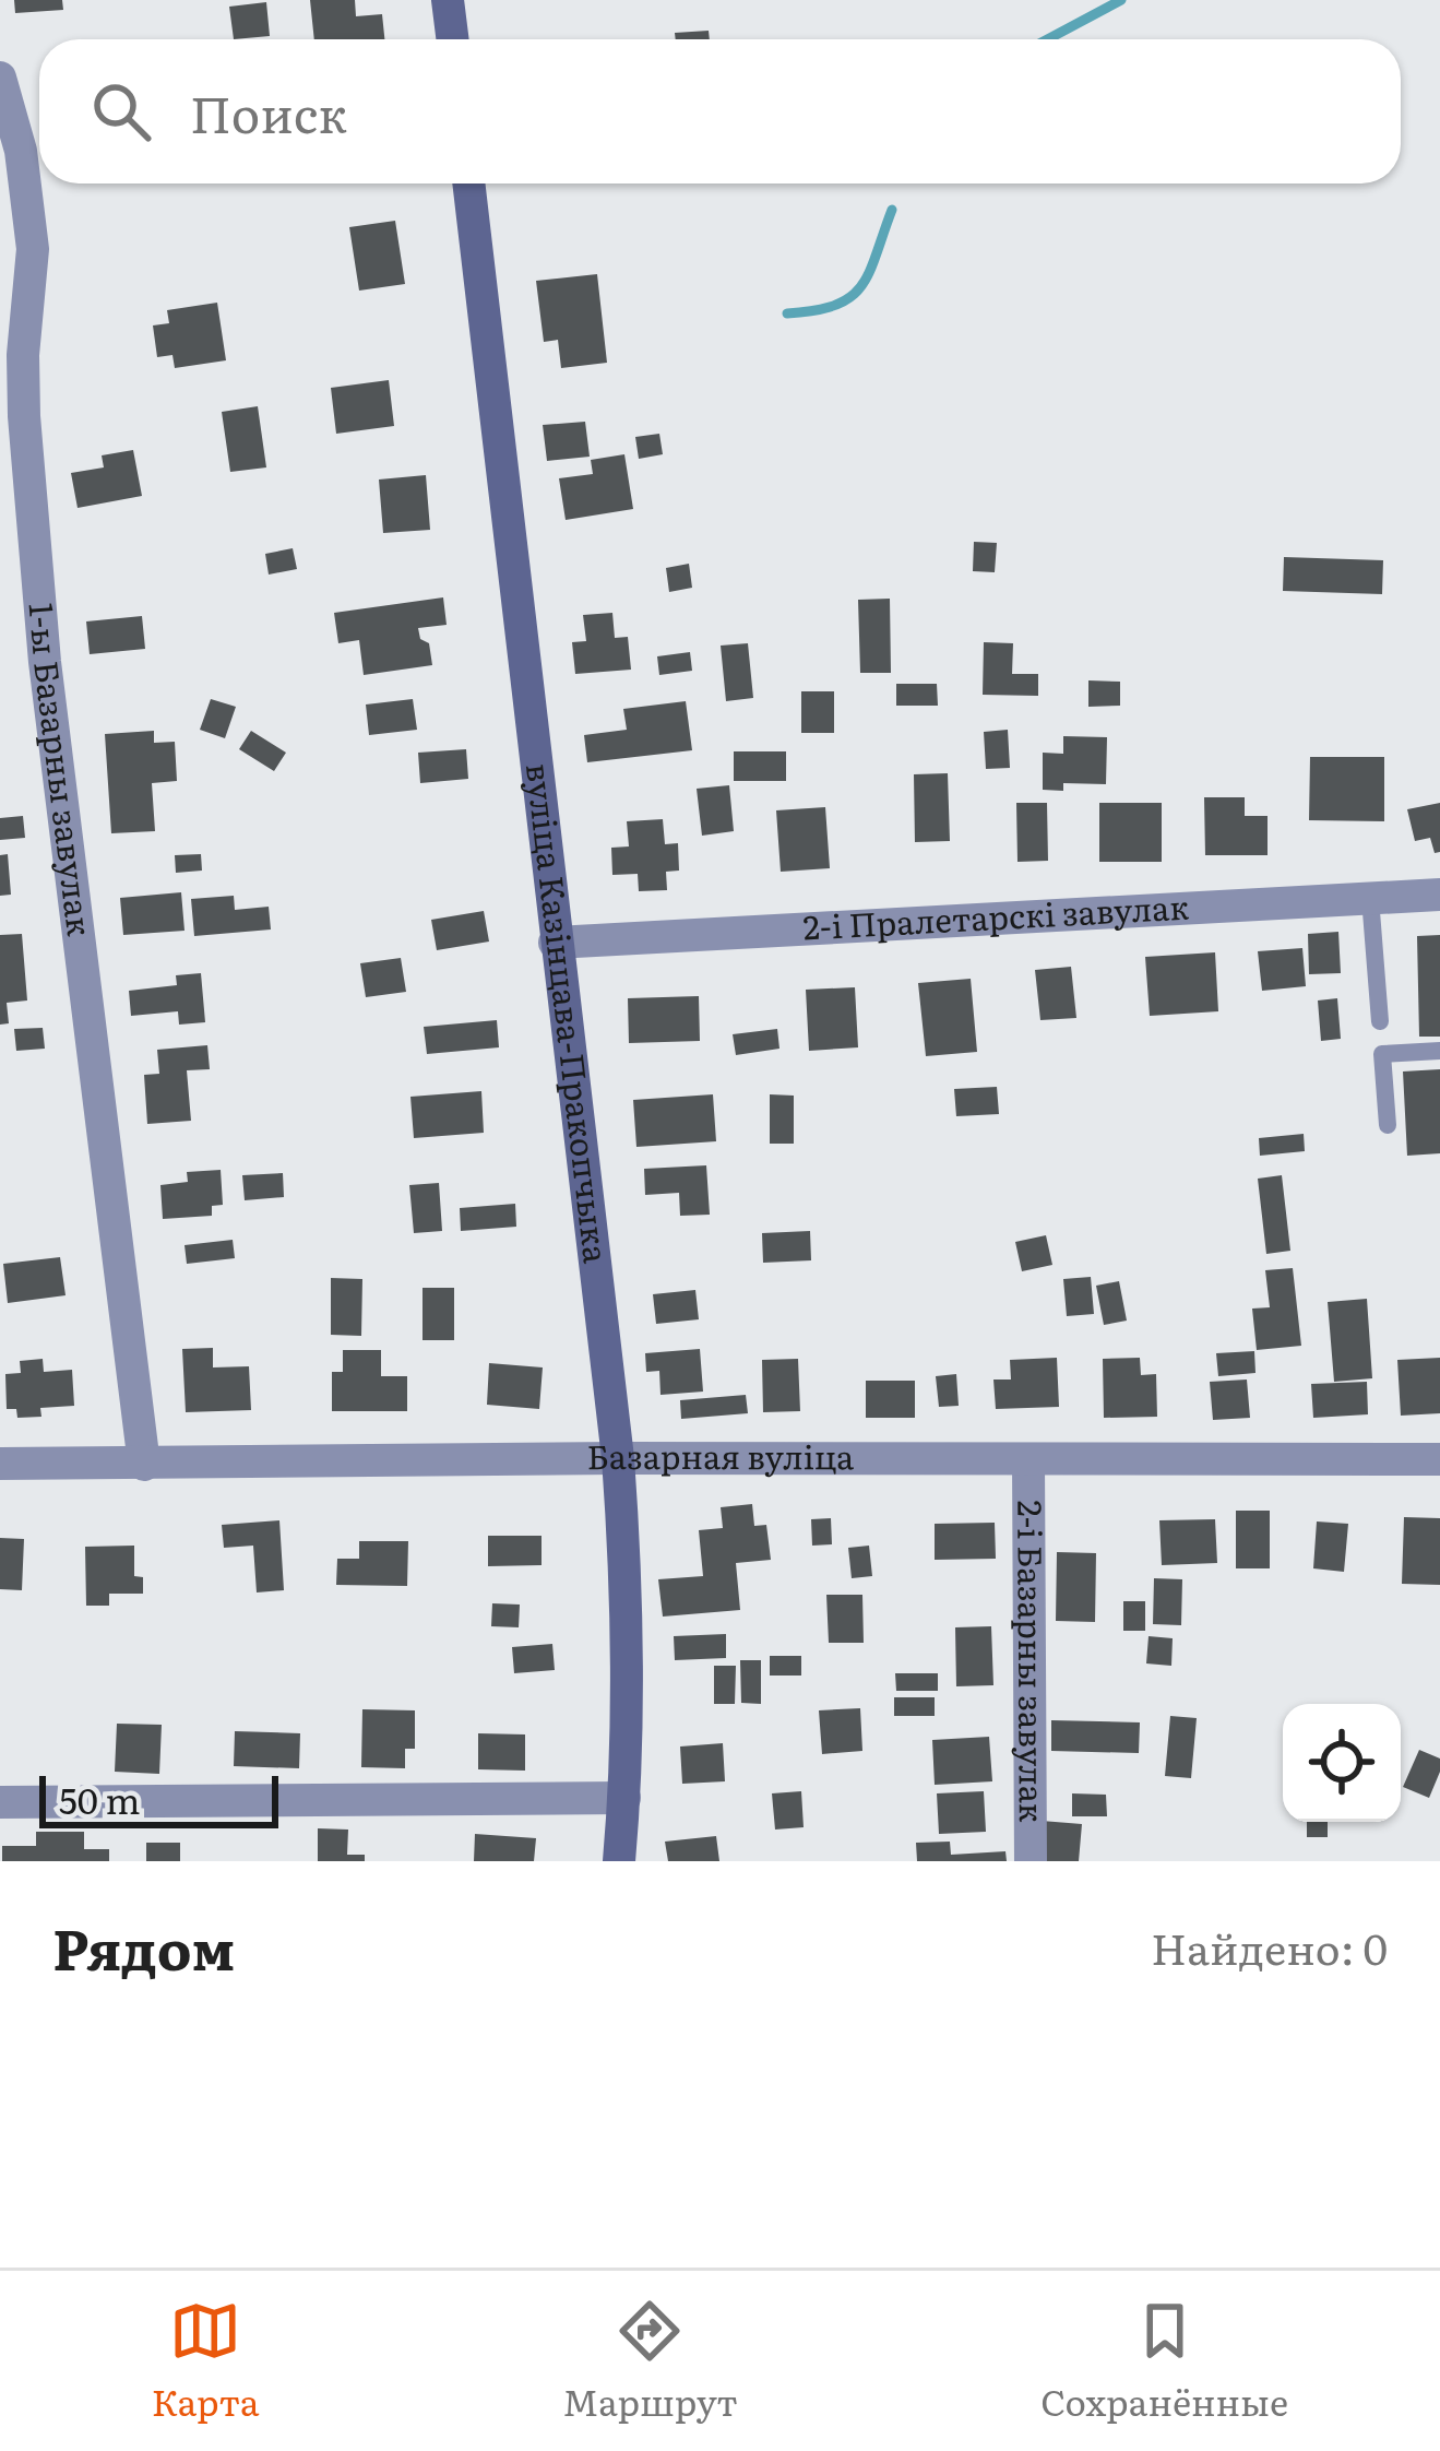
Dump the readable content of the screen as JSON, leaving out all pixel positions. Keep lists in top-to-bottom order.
{
  "streets": {
    "street": [
      "1-ы Базарны завулак",
      "2-і Пралетарскі завулак",
      "вуліца Казінцава-Пракопчыка",
      "Базарная вуліца",
      "2-і Базарны завулак"
    ]
  },
  "crossings": [
    ["1-ы Базарны завулак", "Базарная вуліца"],
    ["2-і Пралетарскі завулак", "вуліца Казінцава-Пракопчыка"],
    ["вуліца Казінцава-Пракопчыка", "Базарная вуліца"],
    ["Базарная вуліца", "2-і Базарны завулак"]
  ],
  "scale_bar": "50 m",
  "page": {
    "search": "Поиск",
    "scale": "50 m",
    "heading": ["Рядом", "Найдено: 0"],
    "nav": ["Карта", "Маршрут", "Сохранённые"]
  }
}
